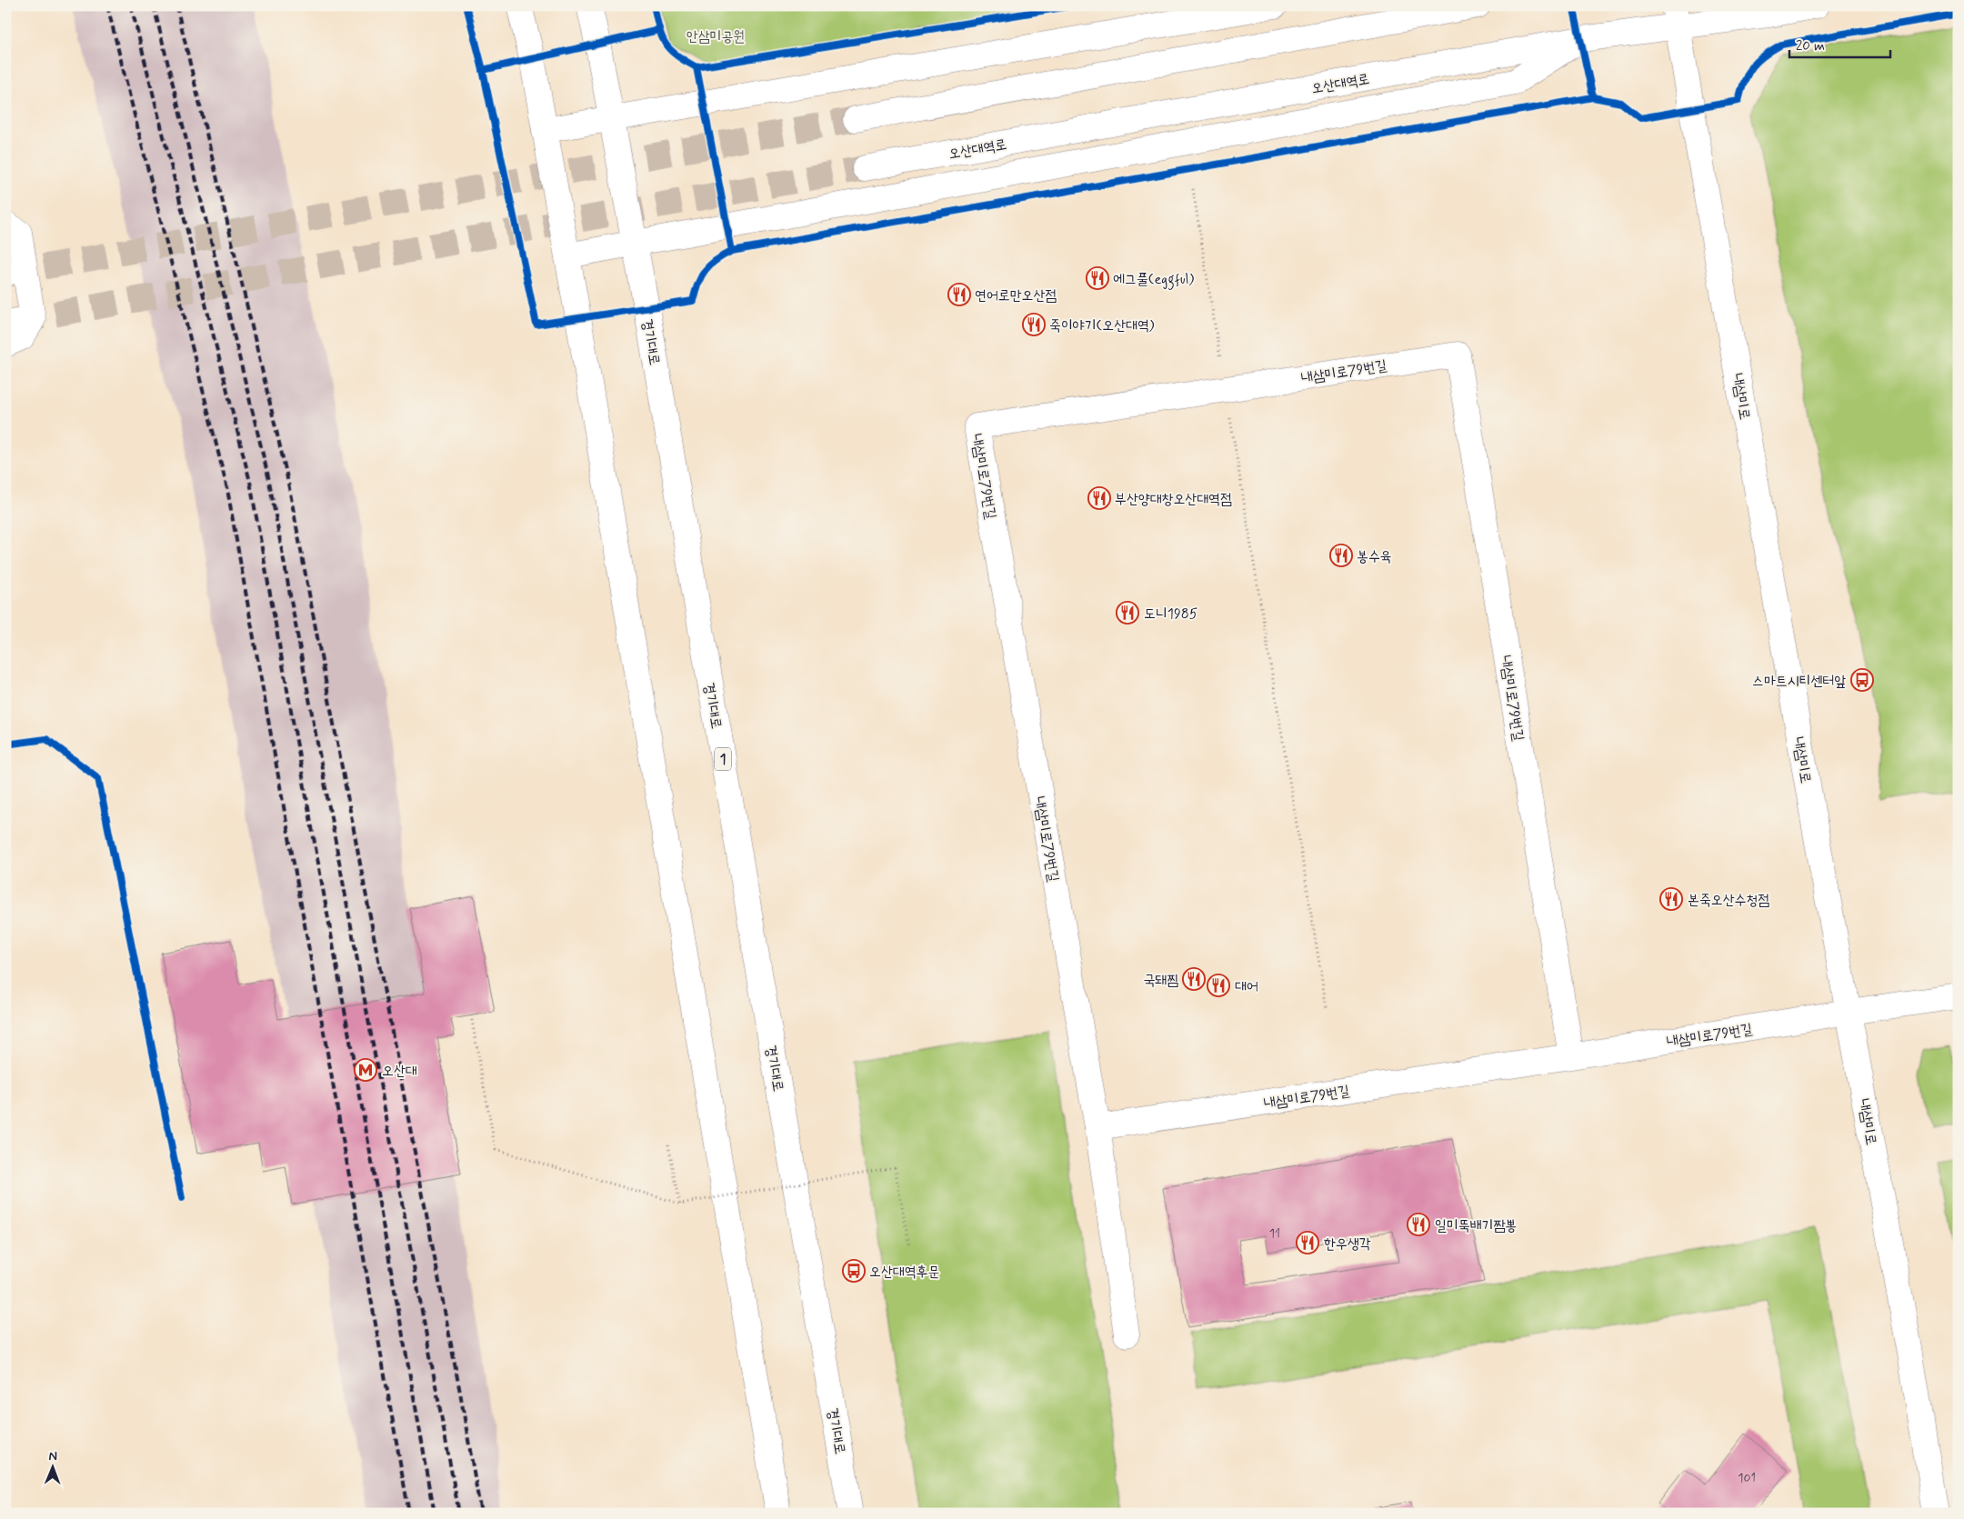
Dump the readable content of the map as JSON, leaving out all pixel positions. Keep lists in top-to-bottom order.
{
  "streets": {
    "main road": [
      "오산대역로",
      "경기대로",
      "내삼미로79번길",
      "내삼미로",
      "1"
    ]
  },
  "crossings": [
    ["오산대역로", "내삼미로"],
    ["내삼미로79번길", "내삼미로"]
  ],
  "parks": ["안삼미공원"],
  "places": {
    "restaurant": [
      "에그풀(eggful)",
      "연어로만오산점",
      "죽이야기(오산대역)",
      "부산양대창오산대역점",
      "봉수육",
      "도니1985",
      "본죽오산수청점",
      "국돼찜",
      "대어",
      "일미뚝배기짬뽕",
      "한우생각"
    ],
    "bus stop": ["스마트시티센터앞", "오산대역후문"],
    "metro station": ["오산대"]
  },
  "house_numbers": ["11", "101"],
  "scale_bar": "20 m",
  "north": "top"
}
